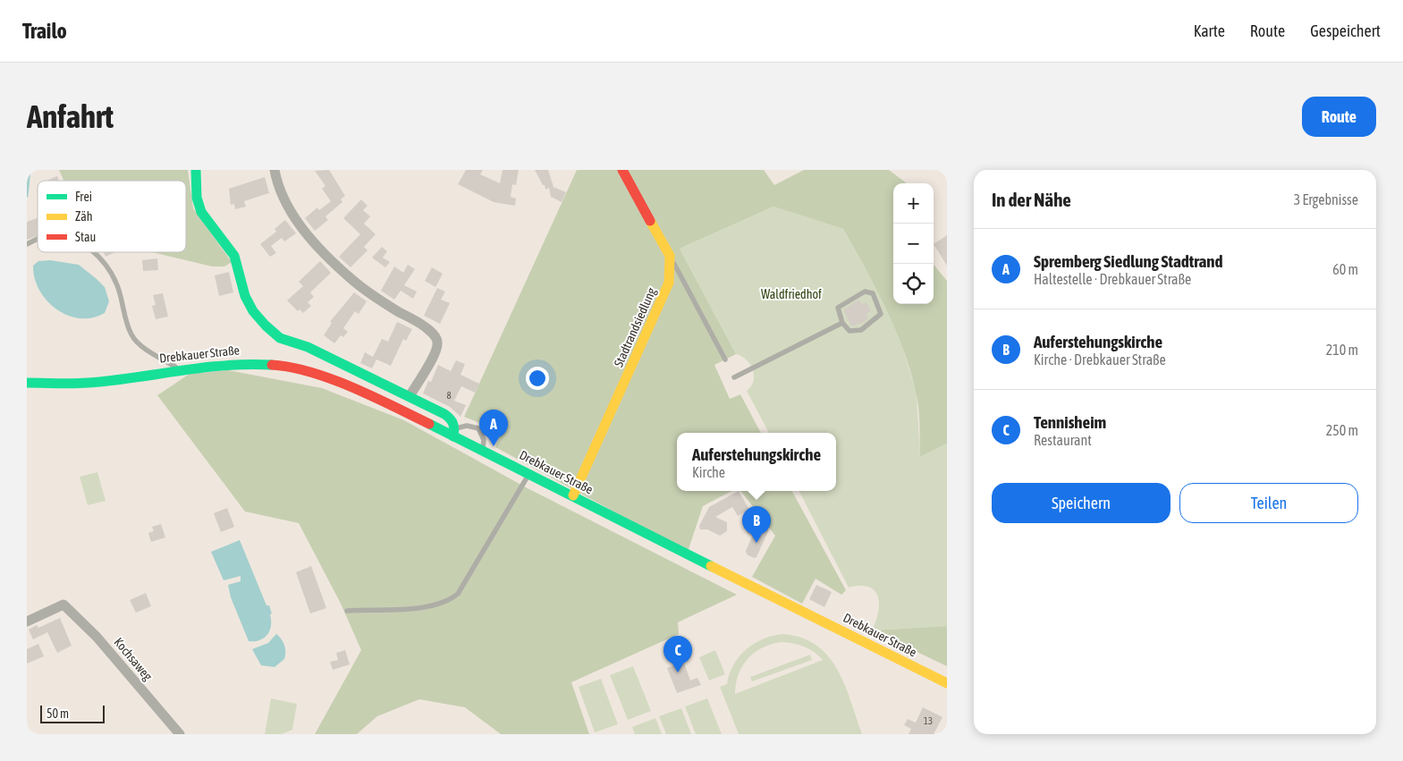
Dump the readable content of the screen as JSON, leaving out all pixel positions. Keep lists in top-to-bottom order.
{
  "streets": {
    "street": ["Stadtrandsiedlung", "Drebkauer Straße", "Kochsaweg"]
  },
  "crossings": [
    ["Stadtrandsiedlung", "Drebkauer Straße"]
  ],
  "parks": ["Waldfriedhof"],
  "house_numbers": ["8", "13"],
  "legend": ["Frei", "Zäh", "Stau"],
  "scale_bar": "50 m",
  "page": {
    "header": "Trailo",
    "nav": ["Karte", "Route", "Gespeichert"],
    "buttons": [
      "Route",
      ["Speichern", "Teilen"]
    ],
    "title": "Anfahrt",
    "heading": ["In der Nähe", "3 Ergebnisse"],
    "map_buttons": ["+", "−"],
    "list": [
      {
        "mark": "A",
        "name": "Spremberg Siedlung Stadtrand",
        "note": "Haltestelle · Drebkauer Straße",
        "value": "60 m"
      },
      {
        "mark": "B",
        "name": "Auferstehungskirche",
        "note": "Kirche · Drebkauer Straße",
        "value": "210 m"
      },
      {
        "mark": "C",
        "name": "Tennisheim",
        "note": "Restaurant",
        "value": "250 m"
      }
    ],
    "pins": ["A", "B", "C"],
    "popup": ["Auferstehungskirche", "Kirche"],
    "scale": "50 m"
  }
}
